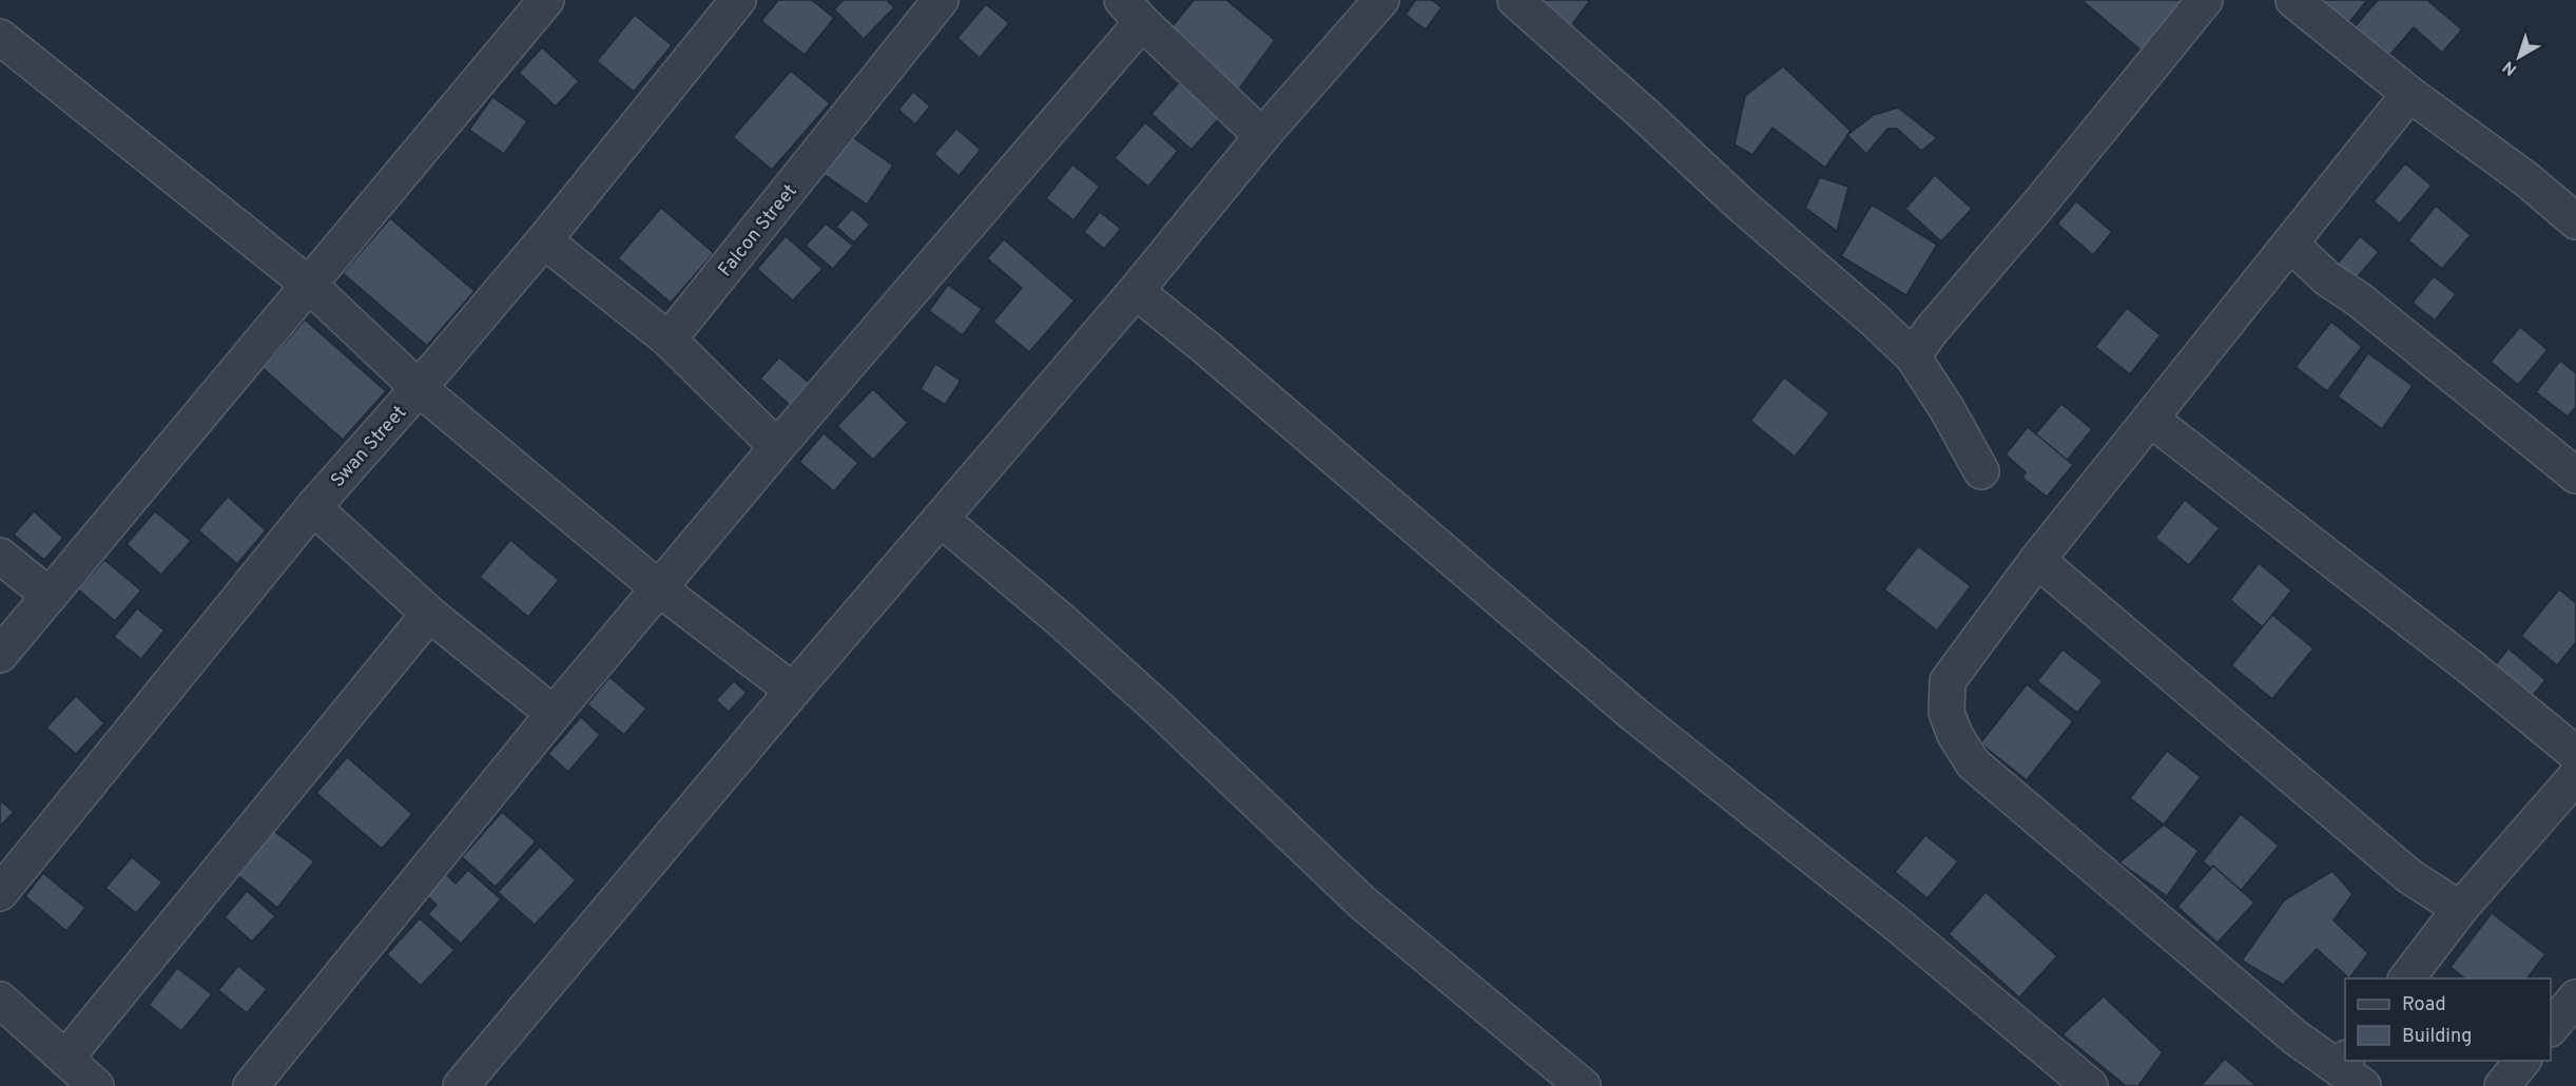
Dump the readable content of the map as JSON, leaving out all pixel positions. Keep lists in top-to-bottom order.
{
  "streets": {
    "street": ["Falcon Street", "Swan Street"]
  },
  "legend": ["Road", "Building"],
  "north": "bottom left"
}
